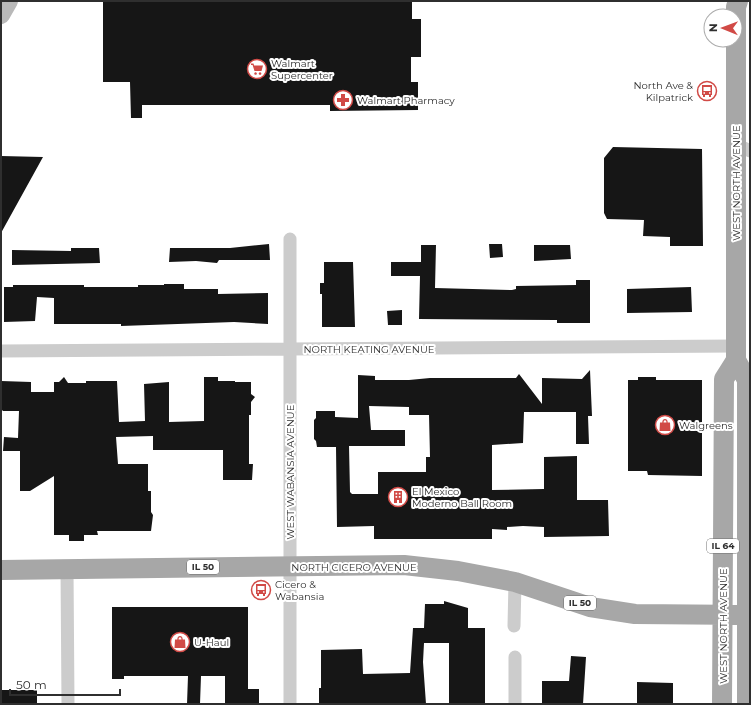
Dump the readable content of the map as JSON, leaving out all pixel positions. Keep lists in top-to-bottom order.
{
  "streets": {
    "main road": [
      "WEST NORTH AVENUE",
      "IL 64",
      "IL 50",
      "NORTH CICERO AVENUE"
    ],
    "street": ["NORTH KEATING AVENUE", "WEST WABANSIA AVENUE"]
  },
  "crossings": [
    ["WEST NORTH AVENUE", "NORTH KEATING AVENUE"],
    ["WEST NORTH AVENUE", "IL 64"],
    ["WEST NORTH AVENUE", "NORTH CICERO AVENUE"],
    ["NORTH KEATING AVENUE", "WEST WABANSIA AVENUE"],
    ["NORTH KEATING AVENUE", "IL 64"],
    ["WEST WABANSIA AVENUE", "NORTH CICERO AVENUE"],
    ["IL 64", "NORTH CICERO AVENUE"]
  ],
  "places": {
    "supermarket": ["Walmart Supercenter"],
    "bus stop": ["North Ave & Kilpatrick", "Cicero & Wabansia"],
    "pharmacy": ["Walmart Pharmacy"],
    "shop": ["Walgreens", "U-Haul"],
    "building": ["El Mexico Moderno Ball Room"]
  },
  "scale_bar": "50 m",
  "north": "left"
}
